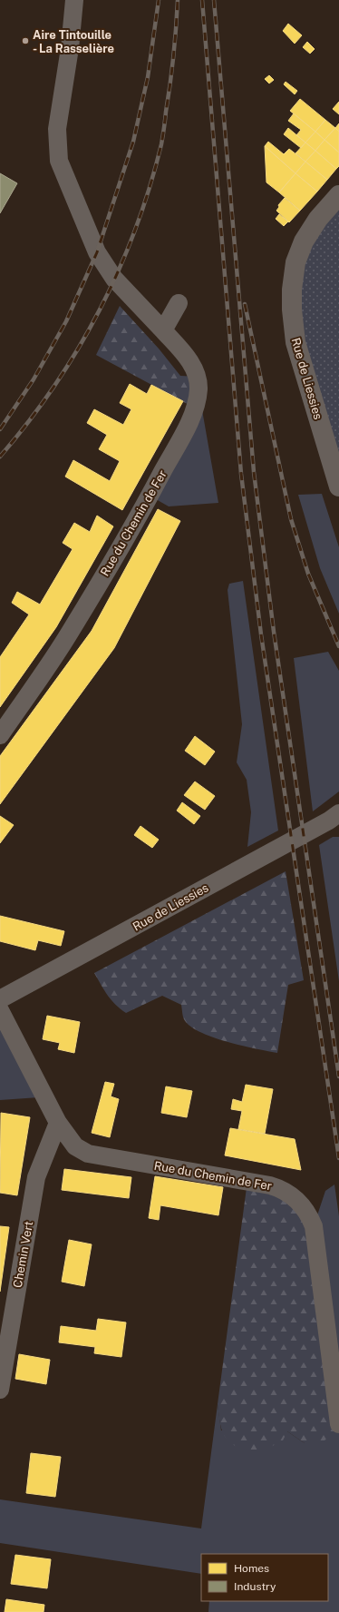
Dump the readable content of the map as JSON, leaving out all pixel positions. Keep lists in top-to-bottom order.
{
  "streets": {
    "street": ["Rue de Liessies", "Rue du Chemin de Fer", "Chemin Vert"]
  },
  "crossings": [
    ["Rue du Chemin de Fer", "Chemin Vert"]
  ],
  "places": ["Aire Tintouille - La Rasselière"],
  "legend": ["Homes", "Industry"]
}
